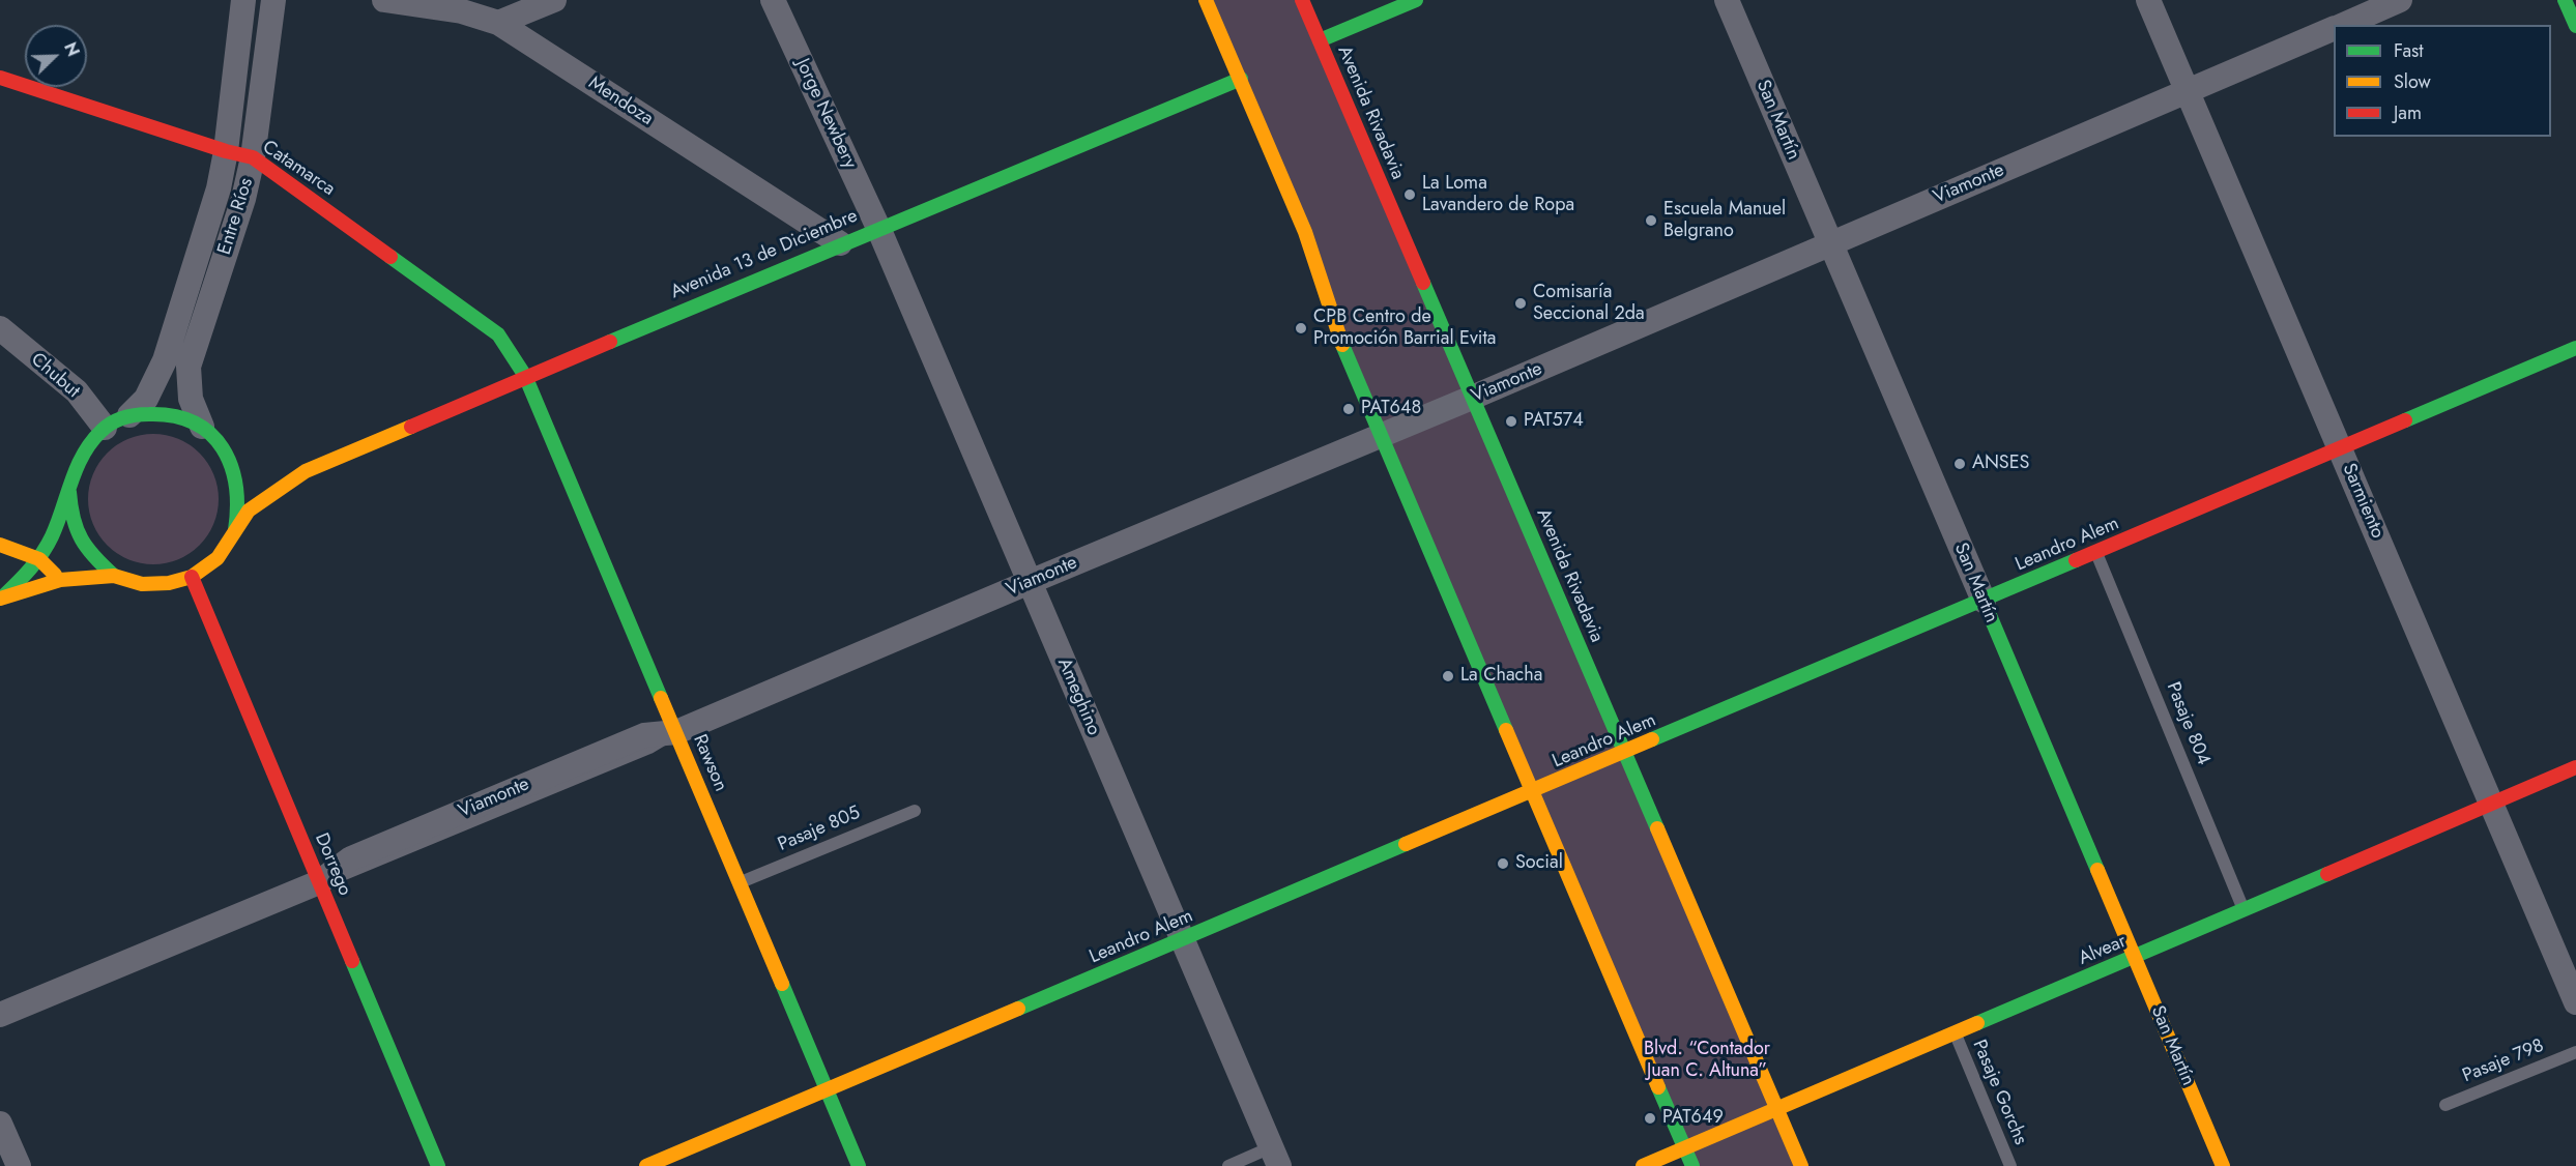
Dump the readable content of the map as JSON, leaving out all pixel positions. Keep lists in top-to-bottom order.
{
  "streets": {
    "main road": [
      "Avenida Rivadavia",
      "San Martín",
      "Catamarca",
      "Avenida 13 de Diciembre",
      "Leandro Alem",
      "Rawson",
      "Dorrego",
      "Alvear"
    ],
    "street": [
      "Mendoza",
      "Jorge Newbery",
      "Viamonte",
      "Entre Ríos",
      "Chubut",
      "Sarmiento",
      "Ameghino"
    ],
    "lane": [
      "Pasaje 804",
      "Pasaje 805",
      "Pasaje 798",
      "Pasaje Gorchs"
    ]
  },
  "crossings": [
    ["Mendoza", "Avenida 13 de Diciembre"],
    ["Avenida Rivadavia", "Viamonte"],
    ["Avenida Rivadavia", "Leandro Alem"],
    ["Avenida Rivadavia", "Alvear"],
    ["Jorge Newbery", "Avenida 13 de Diciembre"],
    ["Jorge Newbery", "Ameghino"],
    ["San Martín", "Viamonte"],
    ["San Martín", "Leandro Alem"],
    ["San Martín", "Alvear"],
    ["Catamarca", "Entre Ríos"],
    ["Catamarca", "Avenida 13 de Diciembre"],
    ["Catamarca", "Rawson"],
    ["Viamonte", "Sarmiento"],
    ["Viamonte", "Ameghino"],
    ["Viamonte", "Rawson"],
    ["Viamonte", "Dorrego"],
    ["Entre Ríos", "Chubut"],
    ["Entre Ríos", "Dorrego"],
    ["Avenida 13 de Diciembre", "Ameghino"],
    ["Avenida 13 de Diciembre", "Rawson"],
    ["Chubut", "Dorrego"],
    ["Sarmiento", "Leandro Alem"],
    ["Sarmiento", "Alvear"],
    ["Leandro Alem", "Ameghino"],
    ["Leandro Alem", "Pasaje 804"],
    ["Leandro Alem", "Rawson"],
    ["Pasaje 804", "Alvear"],
    ["Rawson", "Pasaje 805"],
    ["Alvear", "Pasaje Gorchs"]
  ],
  "parks": ["Blvd. “Contador Juan C. Altuna”"],
  "places": [
    "La Loma Lavandero de Ropa",
    "Escuela Manuel Belgrano",
    "Comisaría Seccional 2da",
    "CPB Centro de Promoción Barrial Evita",
    "PAT648",
    "PAT574",
    "ANSES",
    "La Chacha",
    "Social",
    "PAT649"
  ],
  "legend": ["Fast", "Slow", "Jam"],
  "north": "top right"
}
